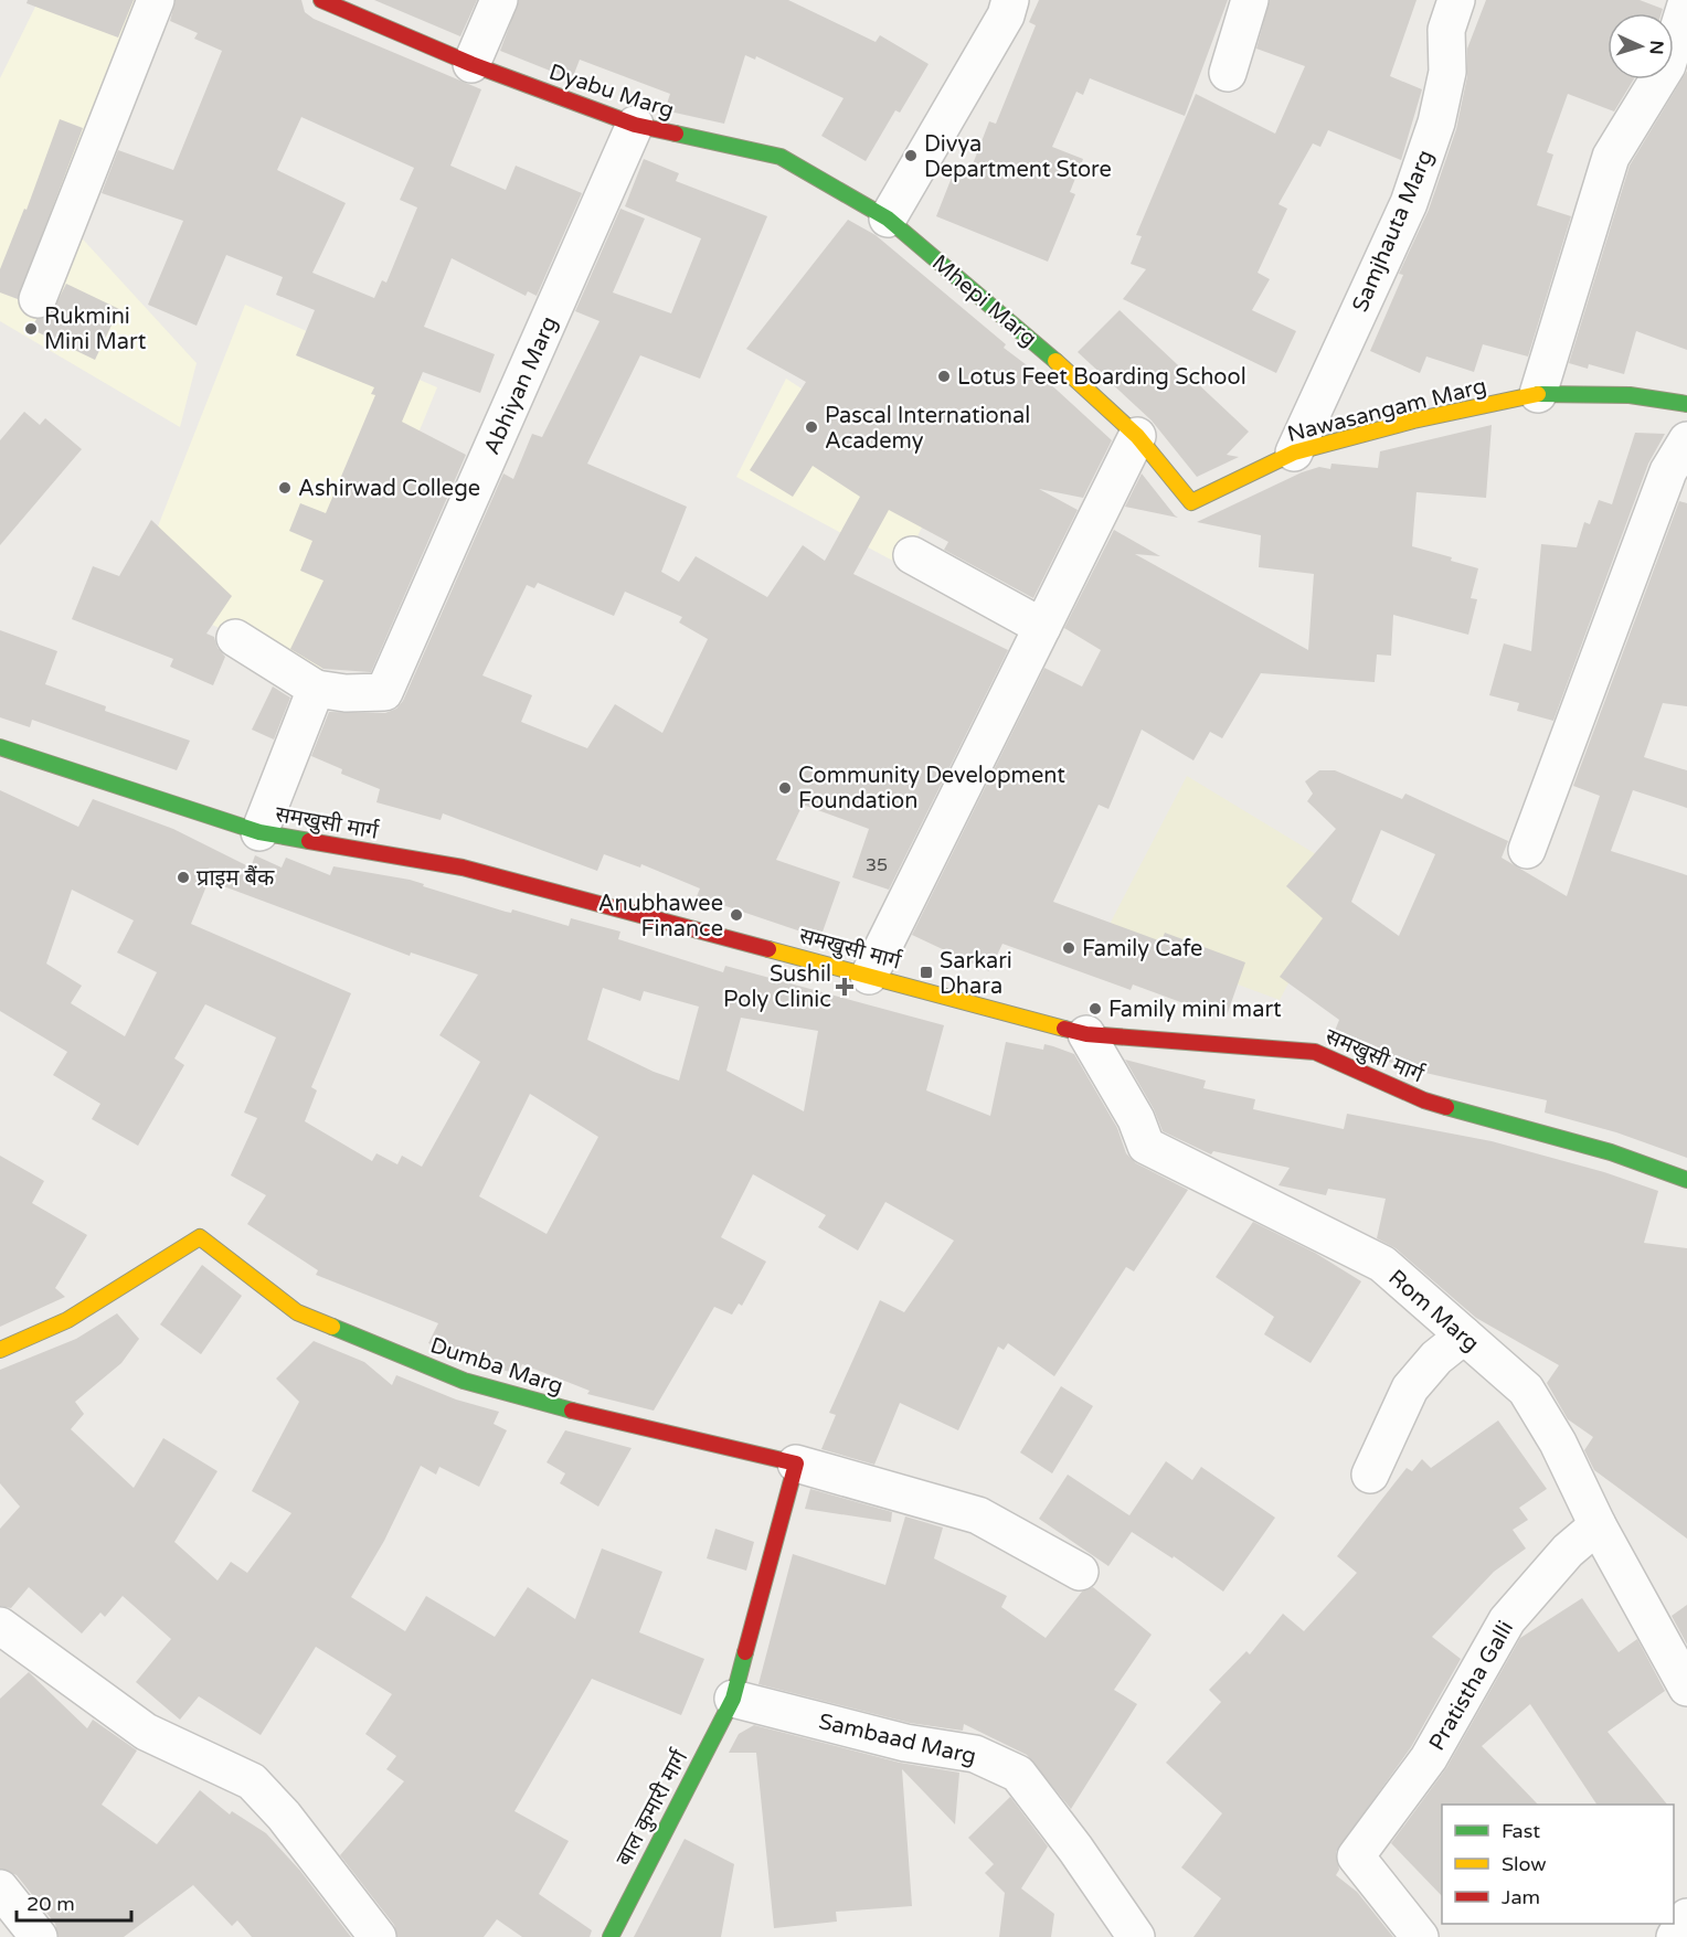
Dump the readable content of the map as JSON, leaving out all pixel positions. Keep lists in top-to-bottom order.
{
  "streets": {
    "street": [
      "Dyabu Marg",
      "Samjhauta Marg",
      "Mhepi Marg",
      "Abhiyan Marg",
      "Nawasangam Marg",
      "समखुसी मार्ग",
      "Rom Marg",
      "Dumba Marg",
      "Pratistha Galli",
      "Sambaad Marg",
      "बाल कुमारी मार्ग"
    ]
  },
  "crossings": [
    ["Dyabu Marg", "Mhepi Marg"],
    ["Dyabu Marg", "Abhiyan Marg"],
    ["Samjhauta Marg", "Nawasangam Marg"],
    ["Mhepi Marg", "Nawasangam Marg"],
    ["समखुसी मार्ग", "Rom Marg"],
    ["Rom Marg", "Pratistha Galli"],
    ["Sambaad Marg", "बाल कुमारी मार्ग"]
  ],
  "places": {
    "other": [
      "Divya Department Store",
      "Rukmini Mini Mart",
      "Lotus Feet Boarding School",
      "Pascal International Academy",
      "Ashirwad College",
      "Community Development Foundation",
      "प्राइम बैंक",
      "Anubhawee Finance",
      "Family Cafe",
      "Family mini mart"
    ],
    "transit": ["Sarkari Dhara"],
    "health": ["Sushil Poly Clinic"]
  },
  "house_numbers": ["35"],
  "legend": ["Fast", "Slow", "Jam"],
  "scale_bar": "20 m",
  "north": "right"
}
